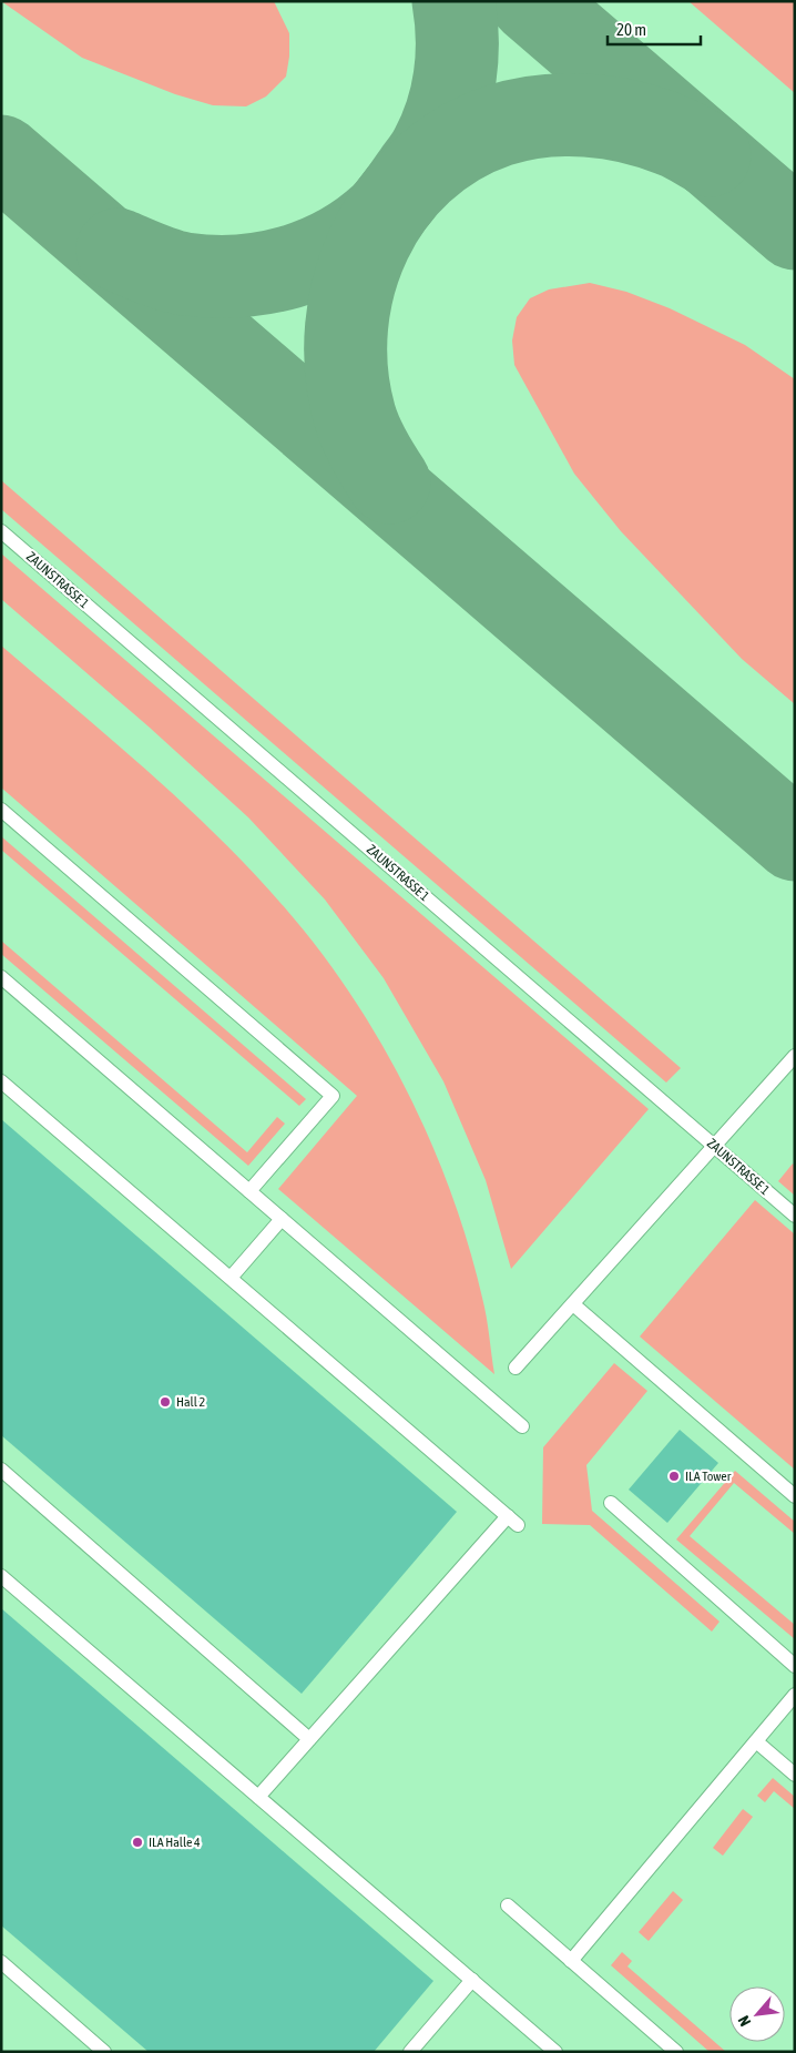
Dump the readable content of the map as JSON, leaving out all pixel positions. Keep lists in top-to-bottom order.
{
  "streets": {
    "lane": ["ZAUNSTRASSE 1"]
  },
  "places": ["Hall 2", "ILA Tower", "ILA Halle 4"],
  "scale_bar": "20 m",
  "north": "bottom left"
}
